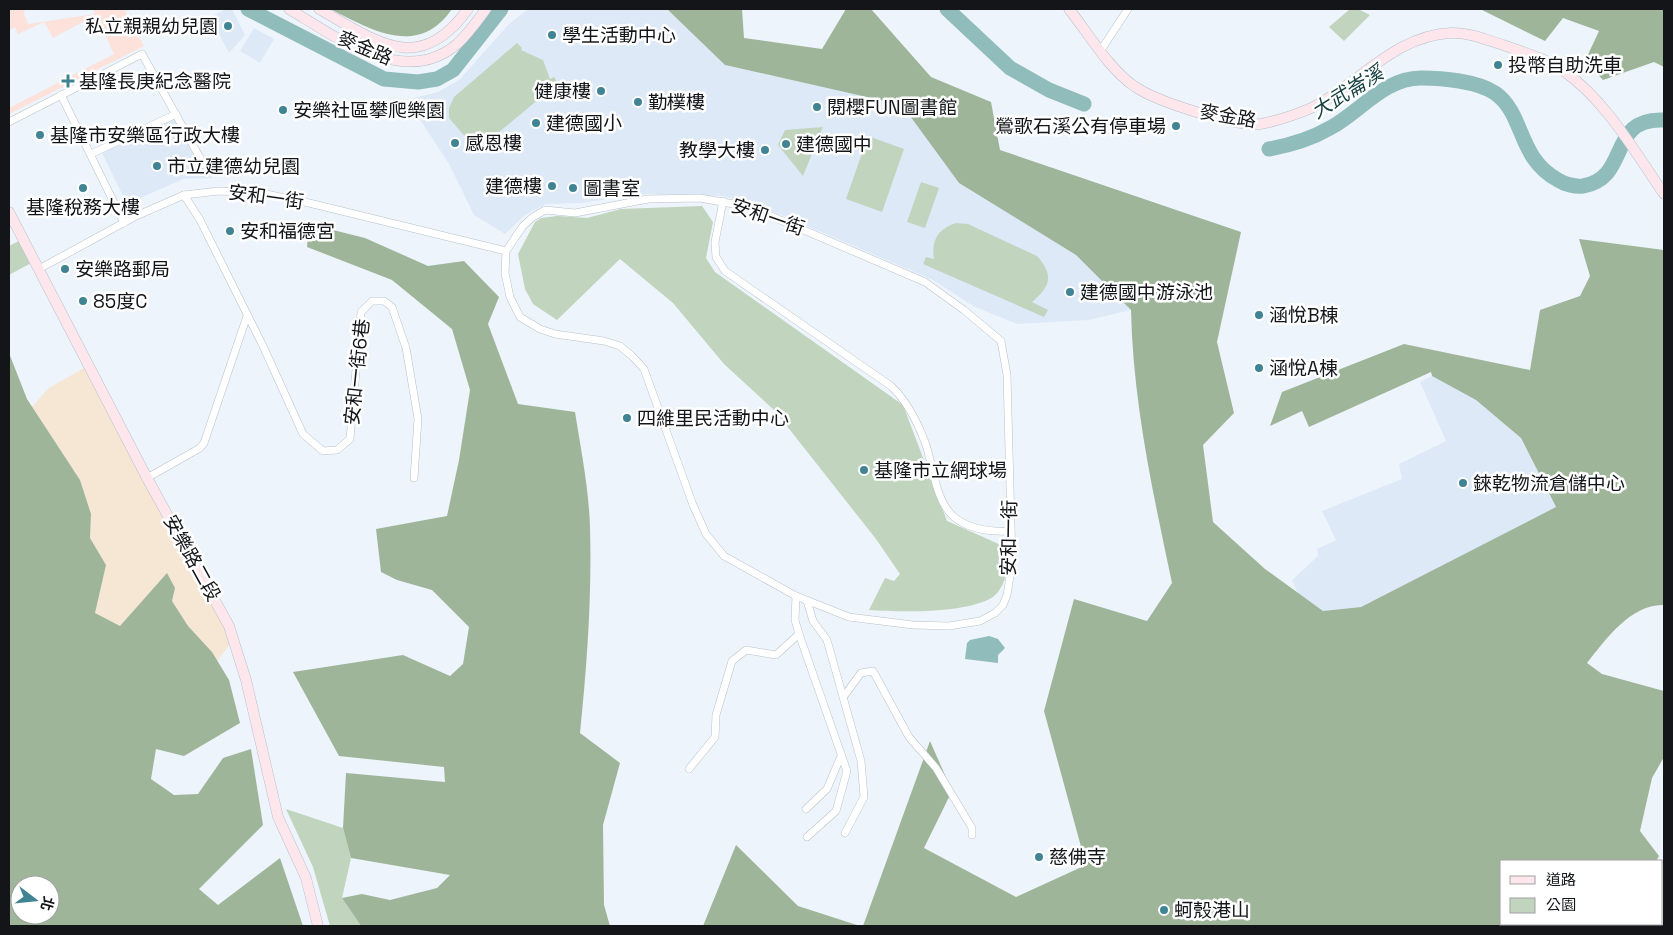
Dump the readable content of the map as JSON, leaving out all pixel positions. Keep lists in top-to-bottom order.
{
  "streets": {
    "street": [
      "麥金路",
      "安和一街",
      "安和一街6巷",
      "安樂路二段"
    ]
  },
  "crossings": [
    ["安和一街", "安和一街6巷"],
    ["安和一街", "安樂路二段"]
  ],
  "water": ["大武崙溪"],
  "places": {
    "other": [
      "私立親親幼兒園",
      "學生活動中心",
      "投幣自助洗車",
      "健康樓",
      "勤樸樓",
      "閱櫻FUN圖書館",
      "安樂社區攀爬樂園",
      "建德國小",
      "鶯歌石溪公有停車場",
      "基隆市安樂區行政大樓",
      "感恩樓",
      "建德國中",
      "教學大樓",
      "市立建德幼兒園",
      "建德樓",
      "基隆稅務大樓",
      "圖書室",
      "安和福德宮",
      "安樂路郵局",
      "建德國中游泳池",
      "85度C",
      "涵悅B棟",
      "涵悅A棟",
      "四維里民活動中心",
      "基隆市立網球場",
      "錸乾物流倉儲中心",
      "慈佛寺",
      "蚵殼港山"
    ],
    "health": ["基隆長庚紀念醫院"]
  },
  "legend": ["道路", "公園"],
  "north": "right"
}
